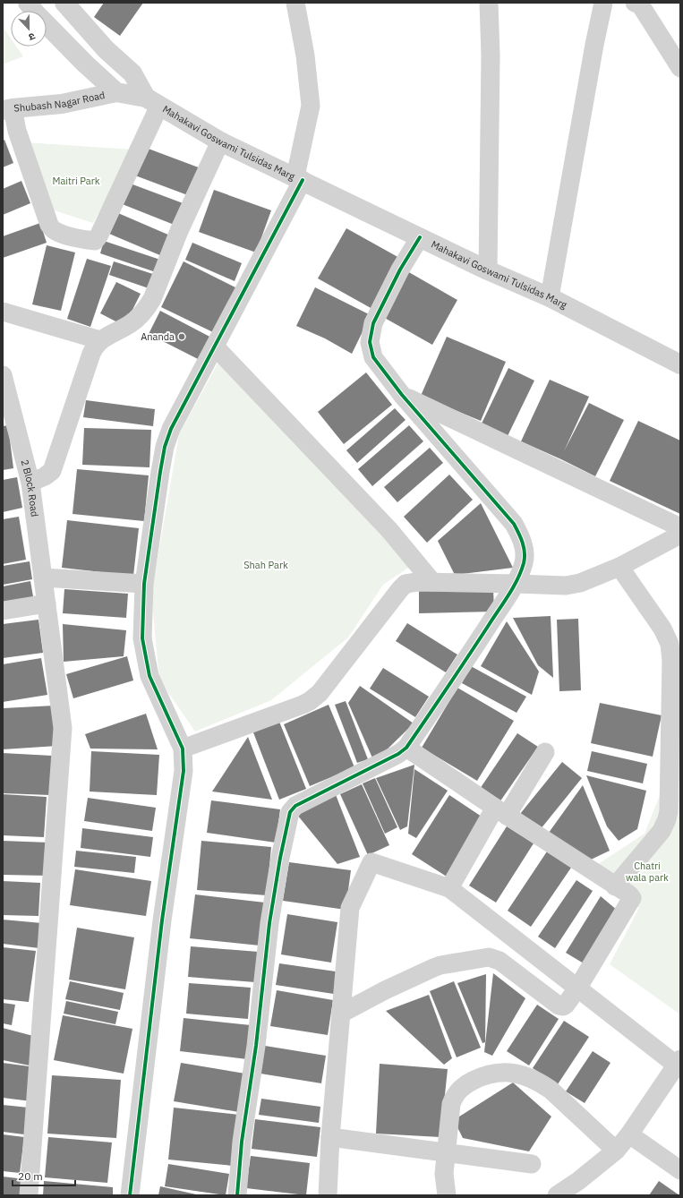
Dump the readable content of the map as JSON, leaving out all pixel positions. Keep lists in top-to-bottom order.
{
  "streets": {
    "street": ["Shubash Nagar Road", "Mahakavi Goswami Tulsidas Marg", "2 Block Road"]
  },
  "crossings": [
    ["Shubash Nagar Road", "Mahakavi Goswami Tulsidas Marg"]
  ],
  "parks": ["Maitri Park", "Shah Park", "Chatri wala park"],
  "places": ["Ananda"],
  "scale_bar": "20 m",
  "north": "bottom"
}
